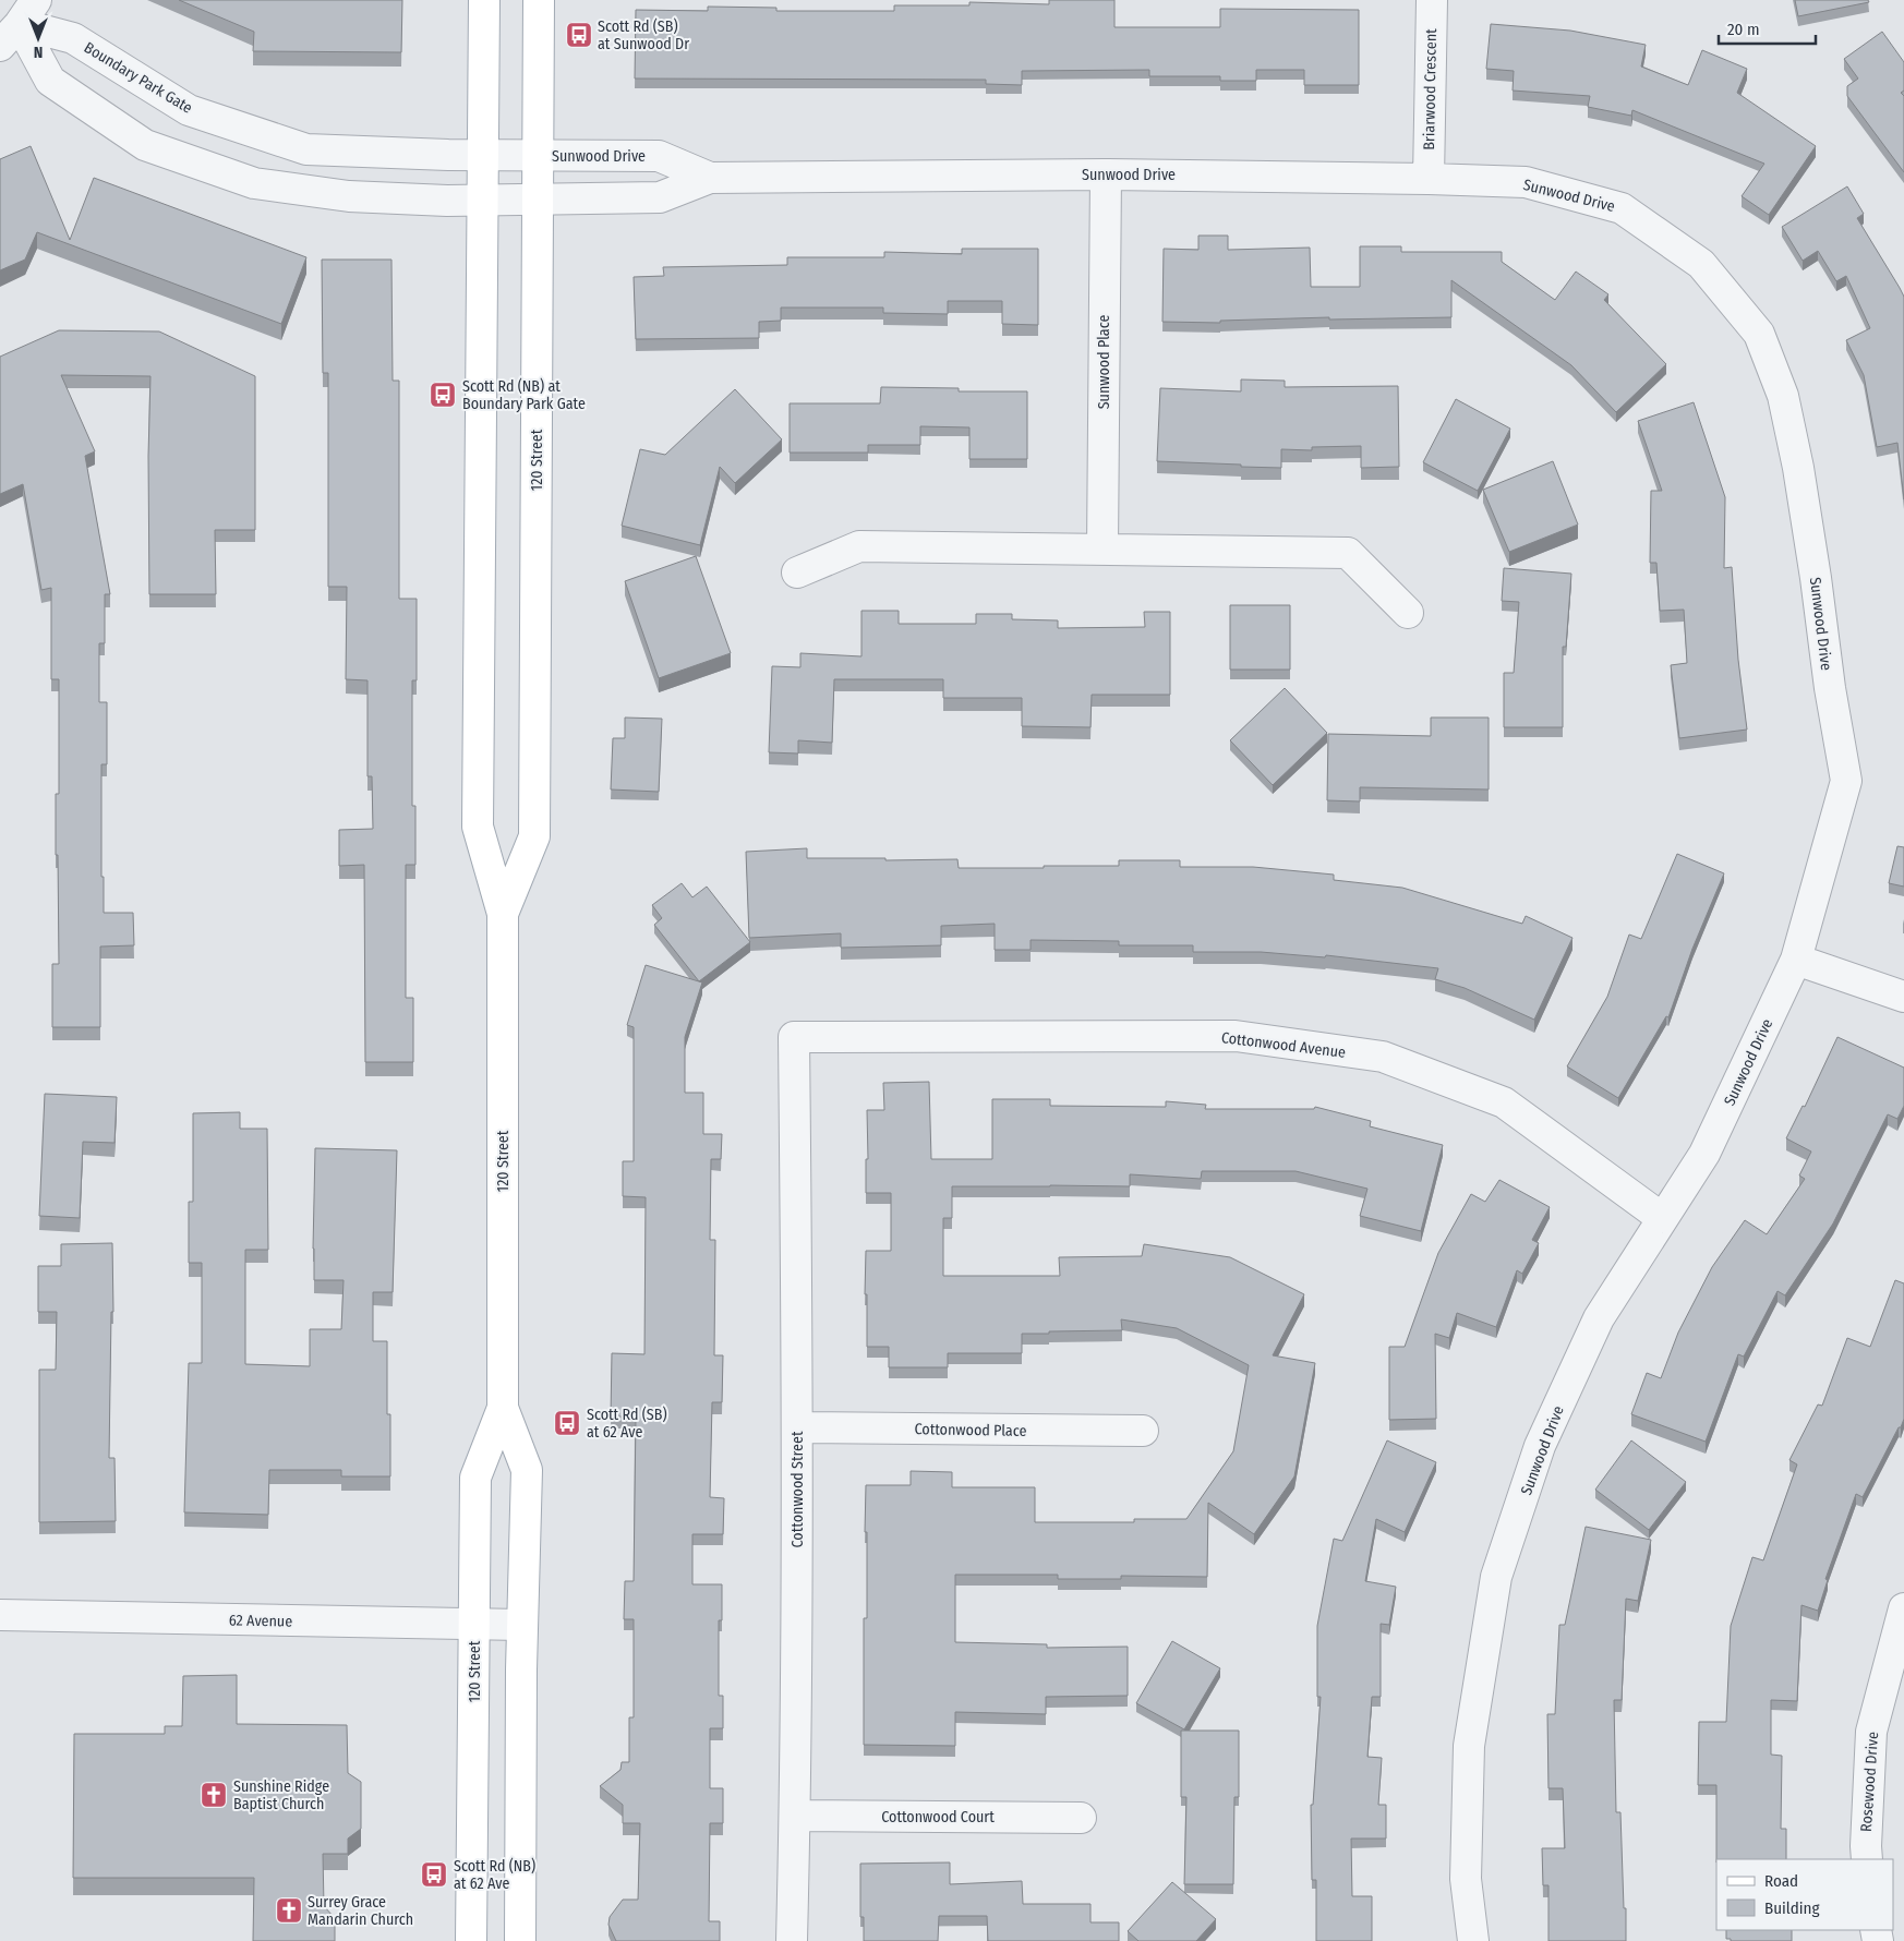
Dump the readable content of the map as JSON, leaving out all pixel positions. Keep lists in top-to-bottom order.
{
  "streets": {
    "main road": ["120 Street"],
    "street": [
      "Boundary Park Gate",
      "Briarwood Crescent",
      "Sunwood Drive",
      "Sunwood Place",
      "Cottonwood Avenue",
      "Cottonwood Place",
      "Cottonwood Street",
      "62 Avenue",
      "Rosewood Drive",
      "Cottonwood Court"
    ]
  },
  "crossings": [
    ["Boundary Park Gate", "Sunwood Drive"],
    ["Boundary Park Gate", "120 Street"],
    ["Briarwood Crescent", "Sunwood Drive"],
    ["Sunwood Drive", "Sunwood Place"],
    ["Sunwood Drive", "120 Street"],
    ["Sunwood Drive", "Cottonwood Avenue"],
    ["120 Street", "62 Avenue"],
    ["Cottonwood Avenue", "Cottonwood Street"],
    ["Cottonwood Place", "Cottonwood Street"],
    ["Cottonwood Street", "Cottonwood Court"]
  ],
  "places": {
    "bus stop": [
      "Scott Rd (SB) at Sunwood Dr",
      "Scott Rd (NB) at Boundary Park Gate",
      "Scott Rd (SB) at 62 Ave",
      "Scott Rd (NB) at 62 Ave"
    ],
    "church": ["Sunshine Ridge Baptist Church", "Surrey Grace Mandarin Church"]
  },
  "legend": ["Road", "Building"],
  "scale_bar": "20 m",
  "north": "bottom"
}
